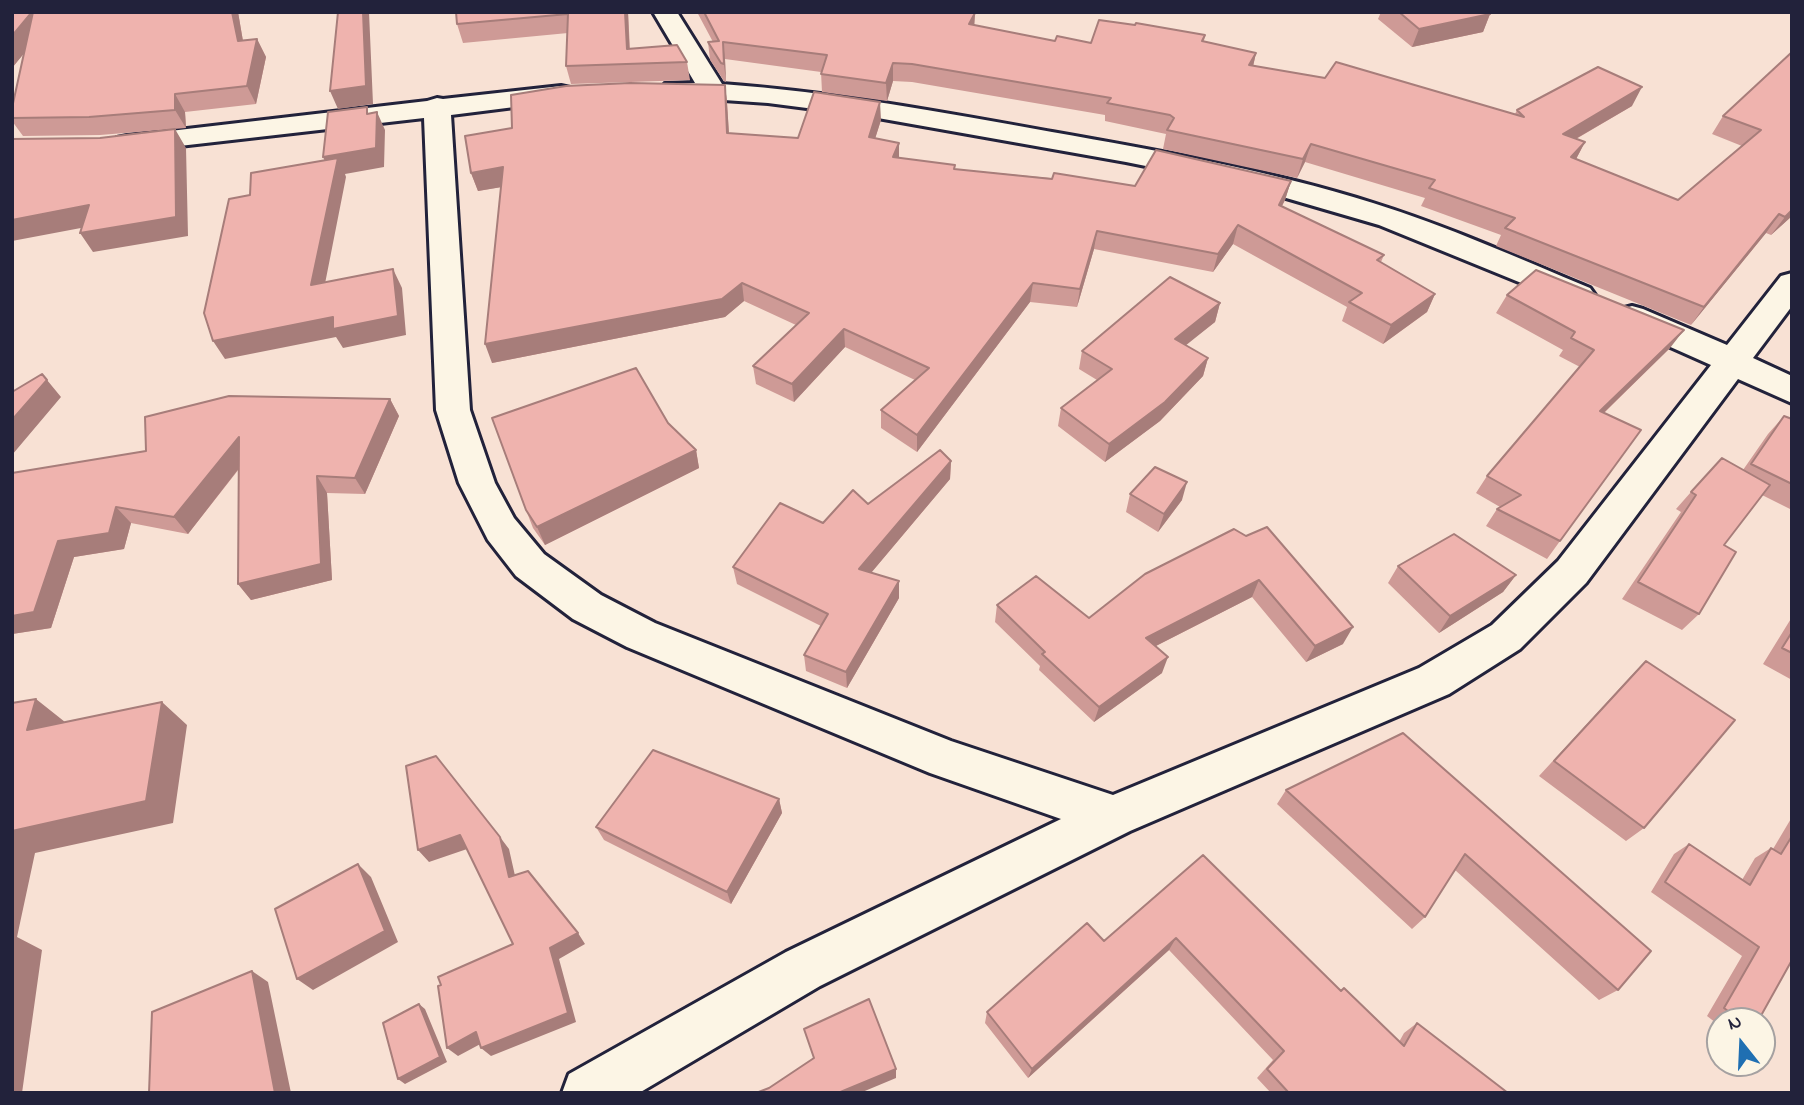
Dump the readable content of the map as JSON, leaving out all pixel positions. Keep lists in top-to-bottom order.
{
  "north": "top"
}
